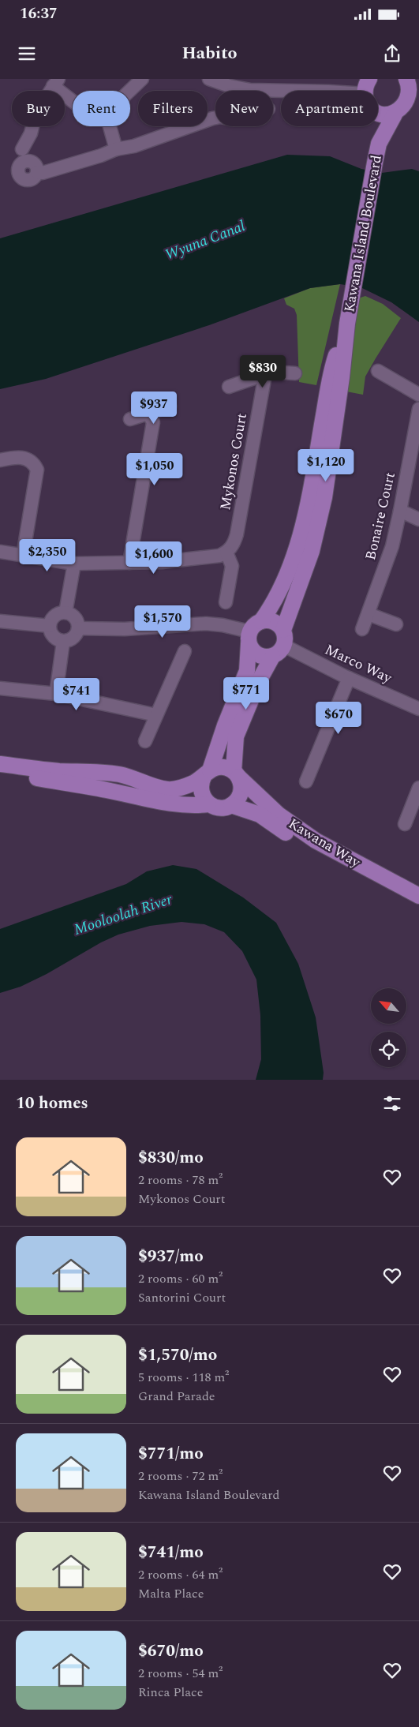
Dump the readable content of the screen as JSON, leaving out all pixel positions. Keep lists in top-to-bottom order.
{
  "streets": {
    "main road": ["Kawana Island Boulevard", "Kawana Way"],
    "street": ["Mykonos Court", "Bonaire Court", "Marco Way"]
  },
  "crossings": [
    ["Kawana Island Boulevard", "Marco Way"]
  ],
  "water": ["Wyuna Canal", "Mooloolah River"],
  "north": "top left",
  "page": {
    "status": "16:37",
    "header": "Habito",
    "chip": [
      "Buy",
      "Rent",
      "Filters",
      "New",
      "Apartment"
    ],
    "price": [
      "$830",
      "$937",
      "$1,120",
      "$1,050",
      "$2,350",
      "$1,600",
      "$1,570",
      "$771",
      "$741",
      "$670"
    ],
    "heading": "10 homes",
    "list": [
      {
        "name": "$830/mo",
        "note": "2 rooms · 78 m² · Mykonos Court"
      },
      {
        "name": "$937/mo",
        "note": "2 rooms · 60 m² · Santorini Court"
      },
      {
        "name": "$1,570/mo",
        "note": "5 rooms · 118 m² · Grand Parade"
      },
      {
        "name": "$771/mo",
        "note": "2 rooms · 72 m² · Kawana Island Boulevard"
      },
      {
        "name": "$741/mo",
        "note": "2 rooms · 64 m² · Malta Place"
      },
      {
        "name": "$670/mo",
        "note": "2 rooms · 54 m² · Rinca Place"
      }
    ]
  }
}
